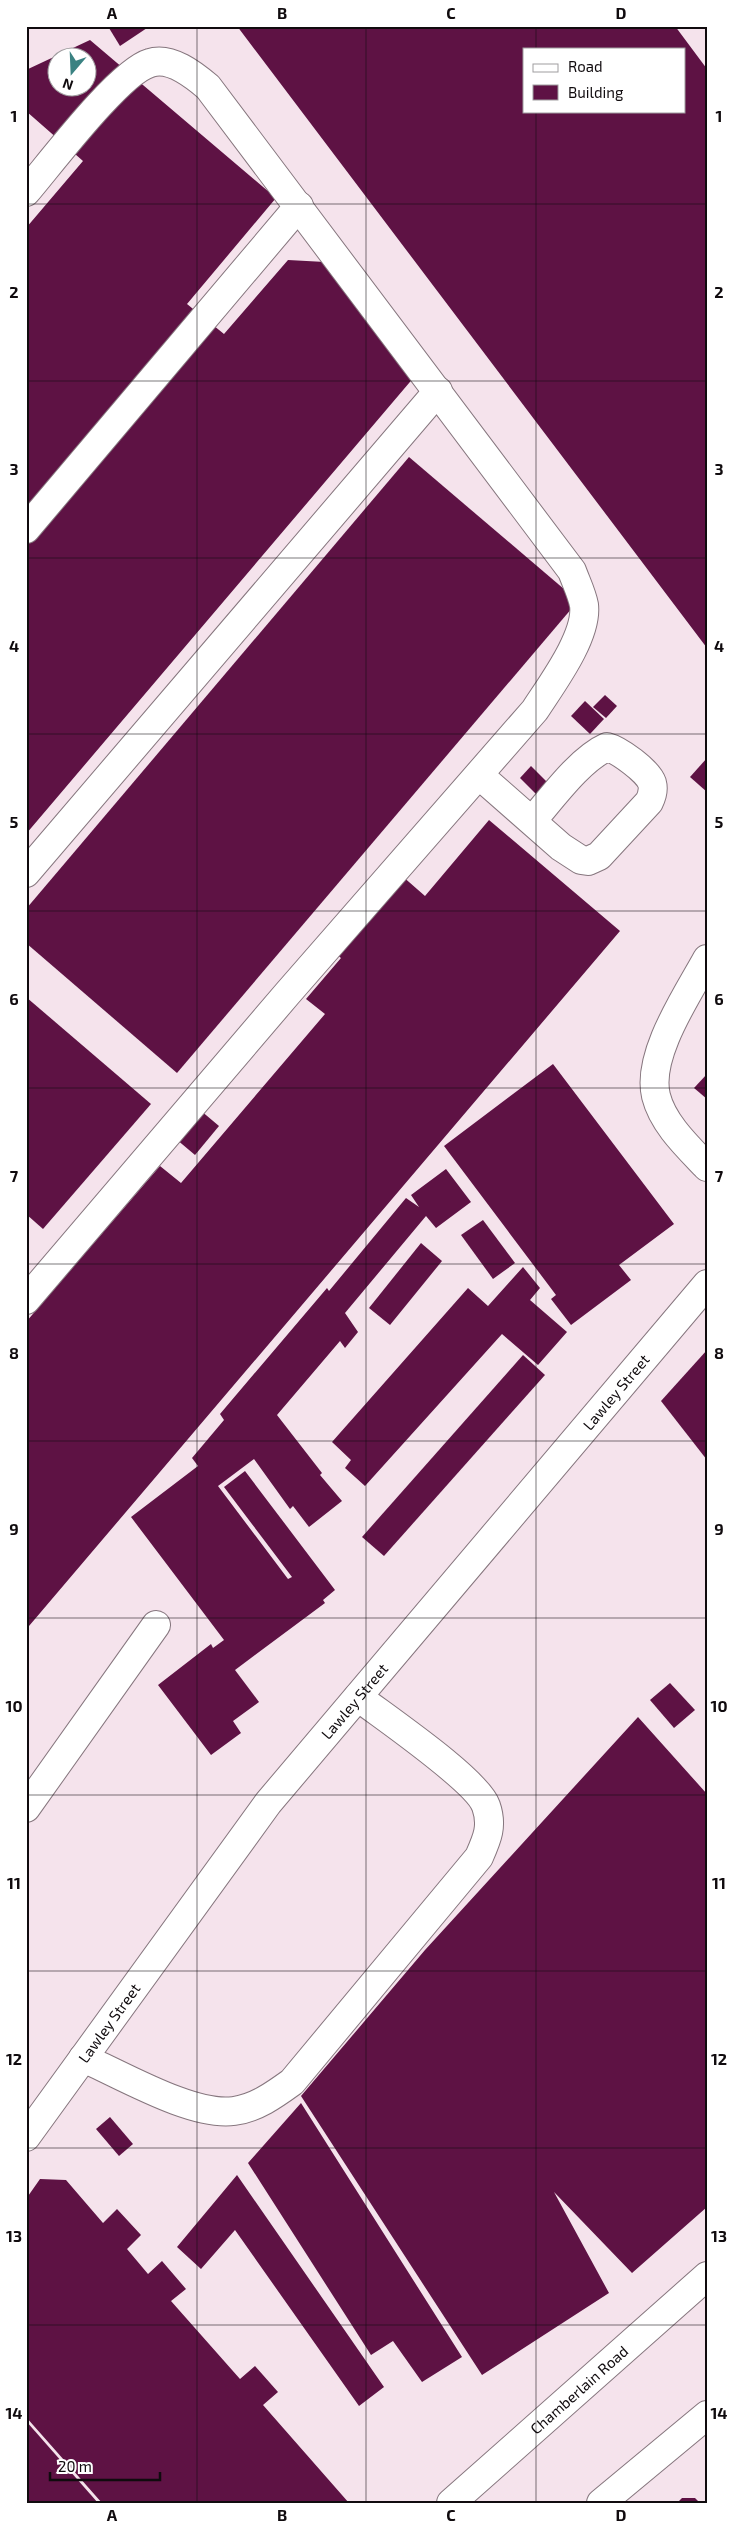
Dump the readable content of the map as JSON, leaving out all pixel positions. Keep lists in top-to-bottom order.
{
  "streets": {
    "street": ["Lawley Street", "Chamberlain Road"]
  },
  "legend": ["Road", "Building"],
  "scale_bar": "20 m",
  "north": "bottom",
  "grid": {
    "columns": [
      "A",
      "B",
      "C",
      "D"
    ],
    "rows": [
      "1",
      "2",
      "3",
      "4",
      "5",
      "6",
      "7",
      "8",
      "9",
      "10",
      "11",
      "12",
      "13",
      "14"
    ]
  }
}
